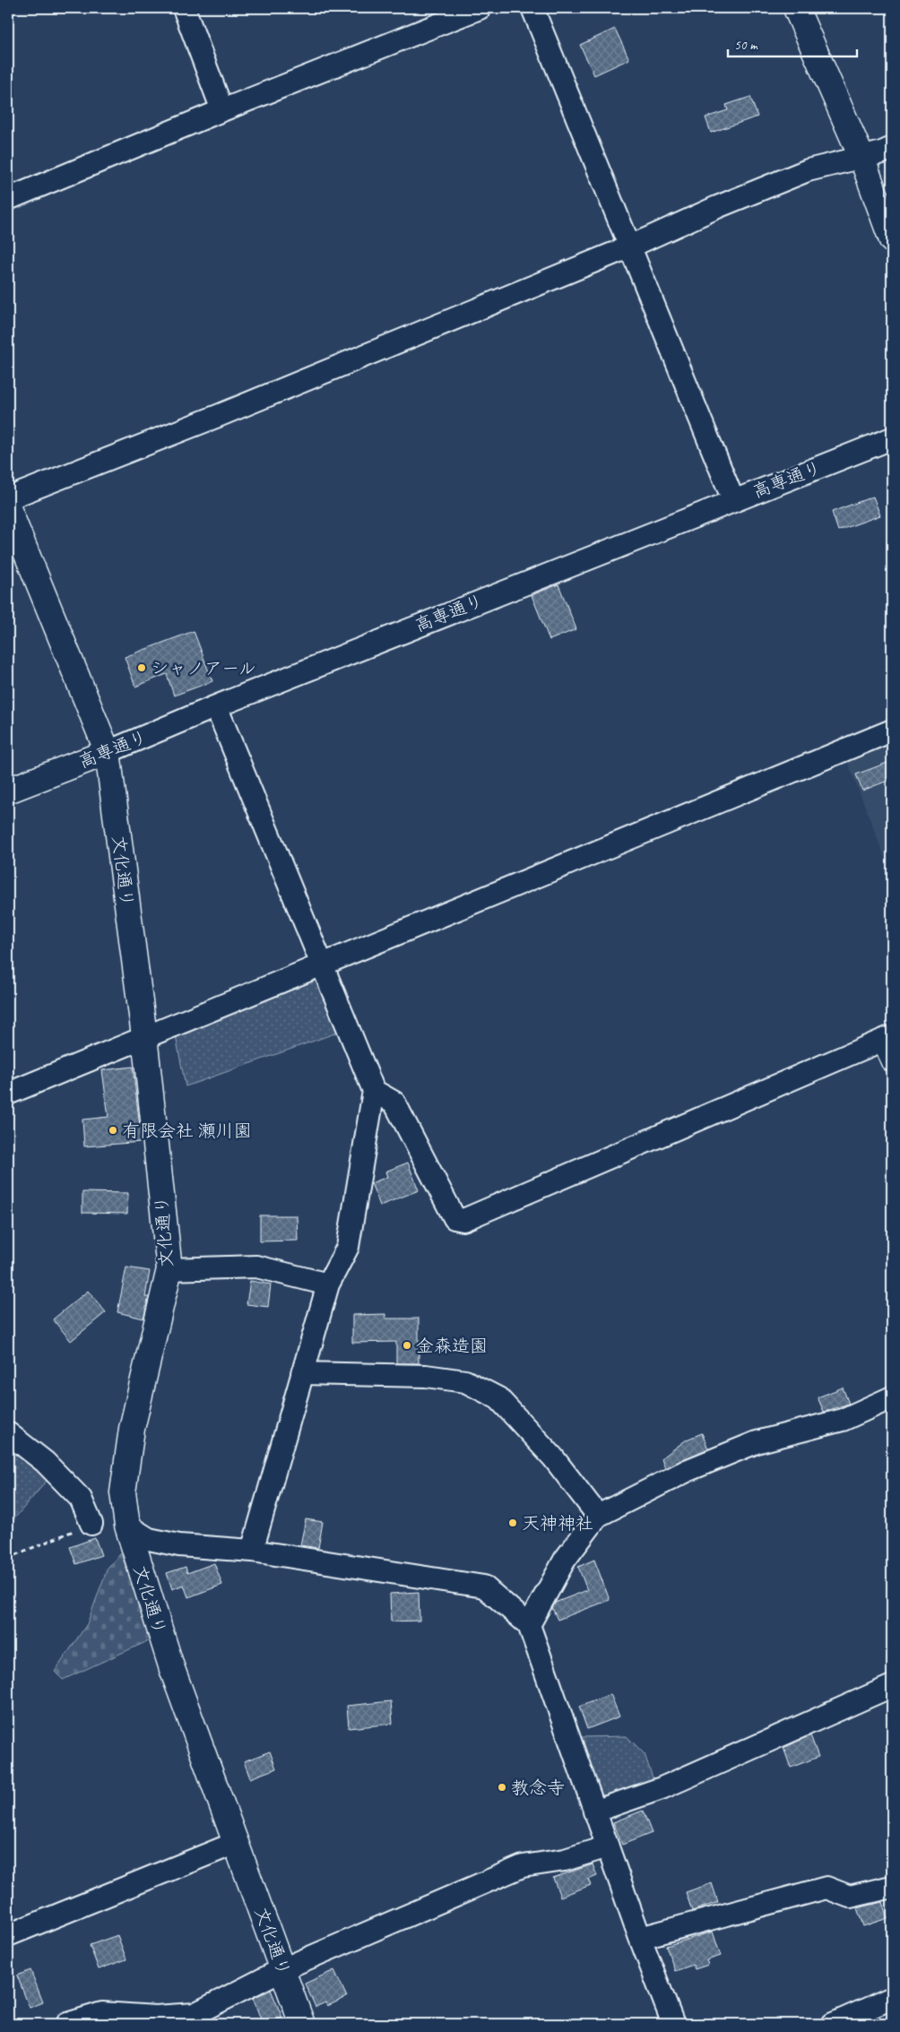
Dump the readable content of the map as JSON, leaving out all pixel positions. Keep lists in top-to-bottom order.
{
  "streets": {
    "street": ["高専通り", "文化通り"]
  },
  "crossings": [
    ["高専通り", "文化通り"]
  ],
  "places": [
    "シャノアール",
    "有限会社 瀬川園",
    "金森造園",
    "天神神社",
    "教念寺"
  ],
  "scale_bar": "50 m"
}
